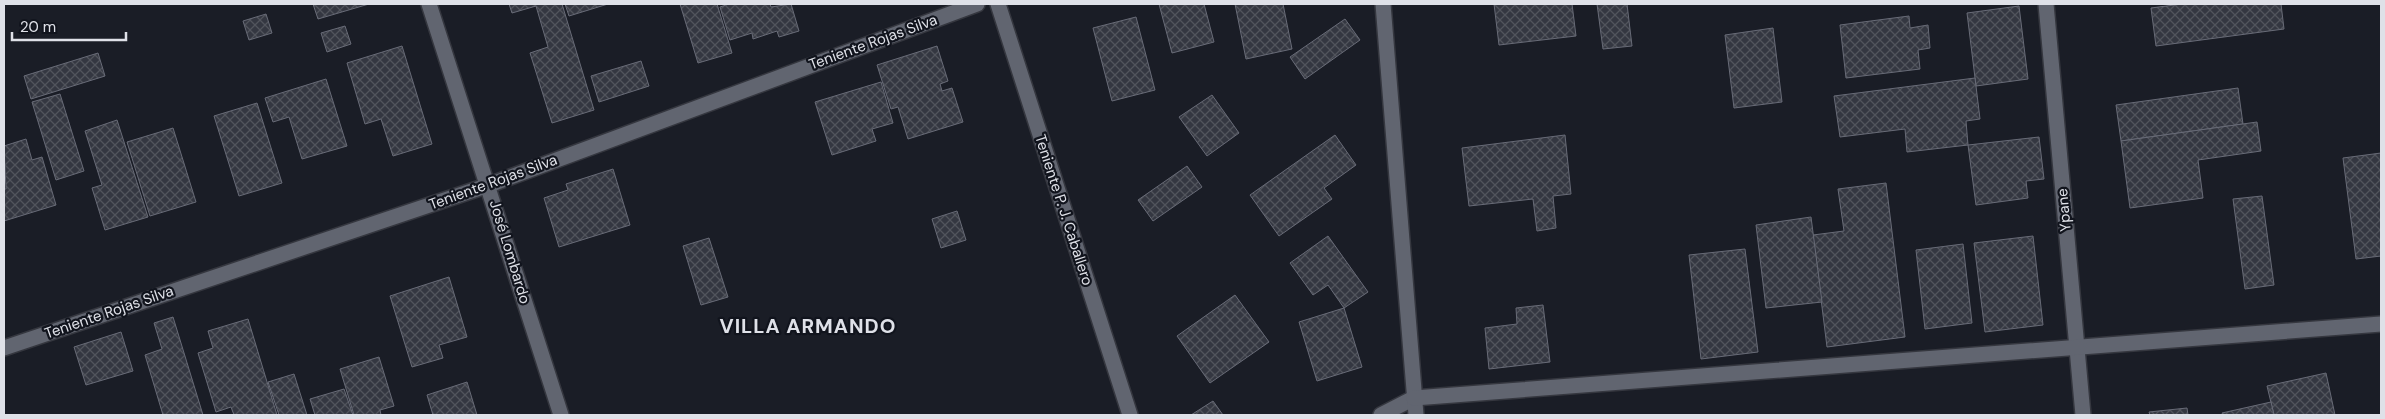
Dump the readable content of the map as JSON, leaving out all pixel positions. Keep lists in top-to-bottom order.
{
  "streets": {
    "street": [
      "Teniente Rojas Silva",
      "Teniente P. J. Caballero",
      "Ypane",
      "José Lombardo"
    ]
  },
  "crossings": [
    ["Teniente Rojas Silva", "José Lombardo"]
  ],
  "districts": ["VILLA ARMANDO"],
  "scale_bar": "20 m"
}
